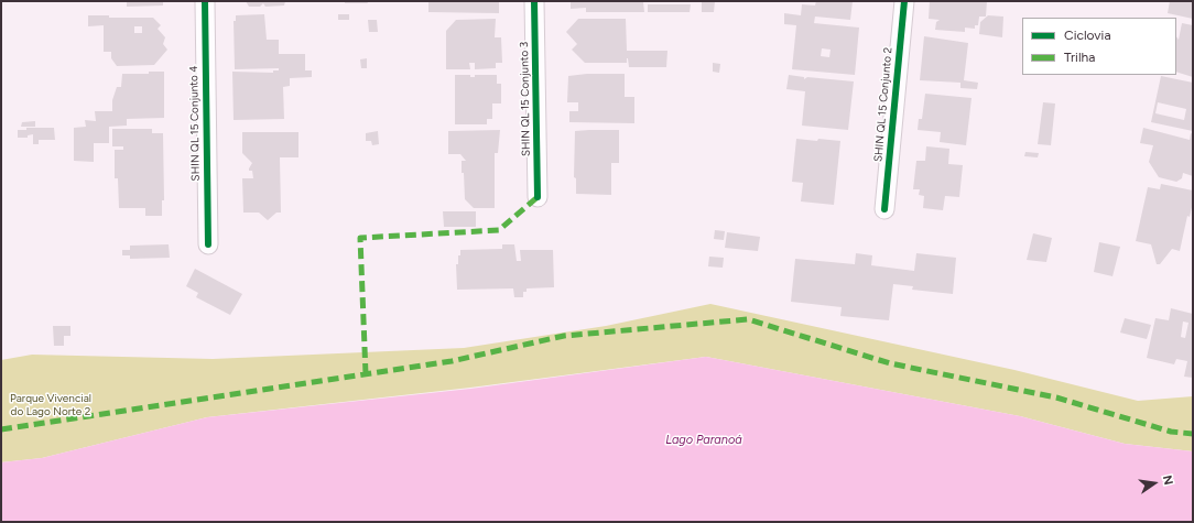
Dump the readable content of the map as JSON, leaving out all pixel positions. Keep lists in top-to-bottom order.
{
  "streets": {
    "street": ["SHIN QL 15 Conjunto 3", "SHIN QL 15 Conjunto 2", "SHIN QL 15 Conjunto 4"]
  },
  "water": ["Lago Paranoá"],
  "parks": ["Parque Vivencial do Lago Norte 2"],
  "legend": ["Ciclovia", "Trilha"],
  "north": "right"
}
